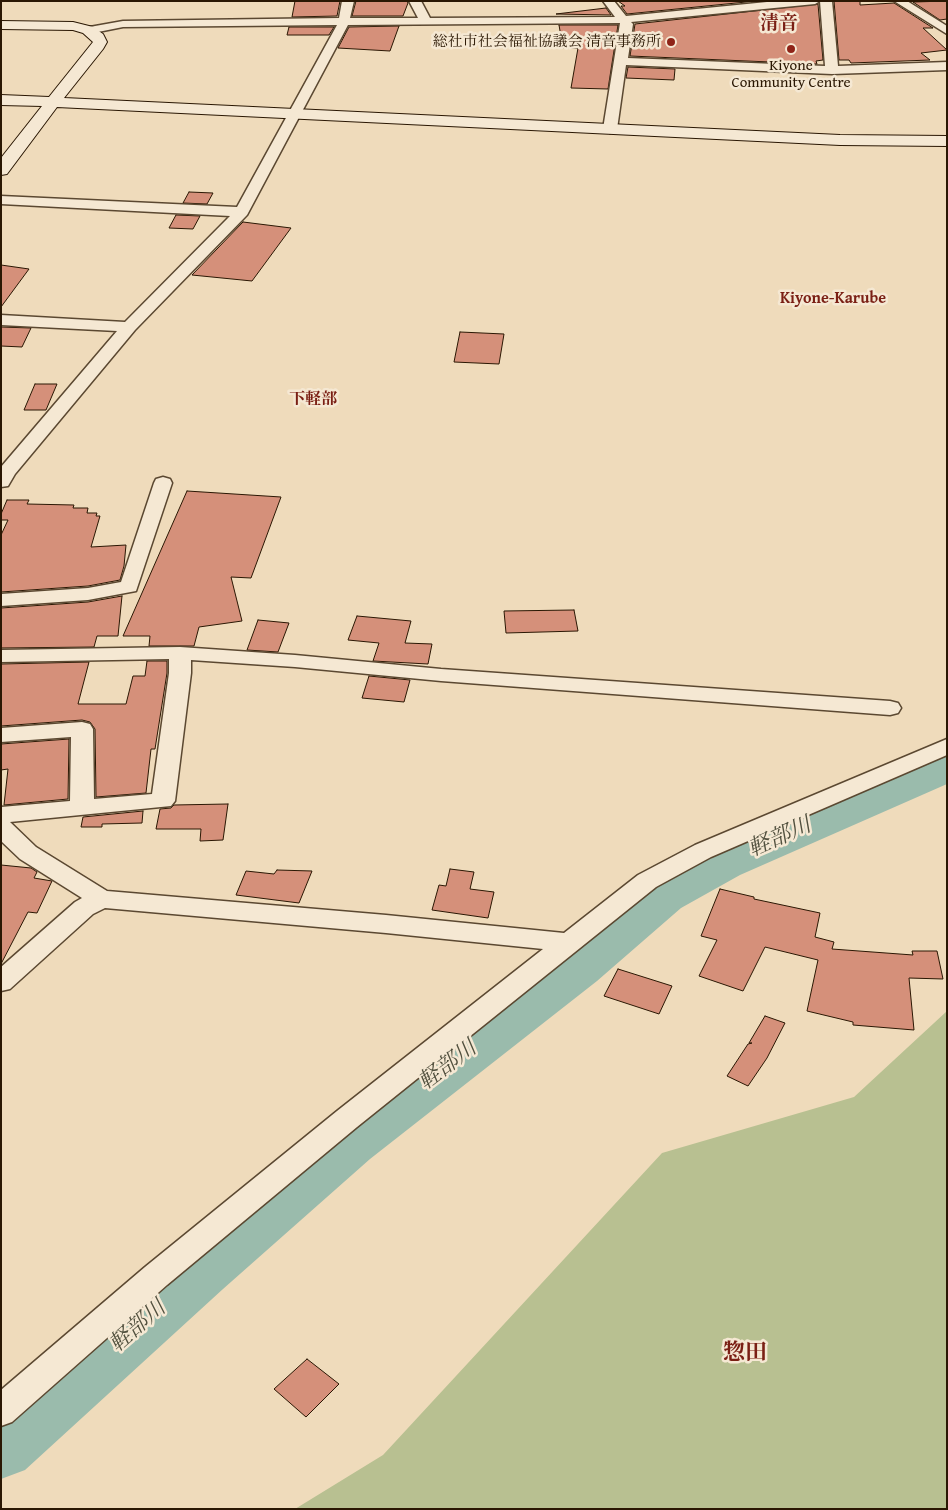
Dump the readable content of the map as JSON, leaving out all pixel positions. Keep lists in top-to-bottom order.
{
  "districts": [
    "清音",
    "Kiyone-Karube",
    "下軽部",
    "惣田"
  ],
  "water": ["軽部川"],
  "places": ["総社市社会福祉協議会 清音事務所", "Kiyone Community Centre"]
}
